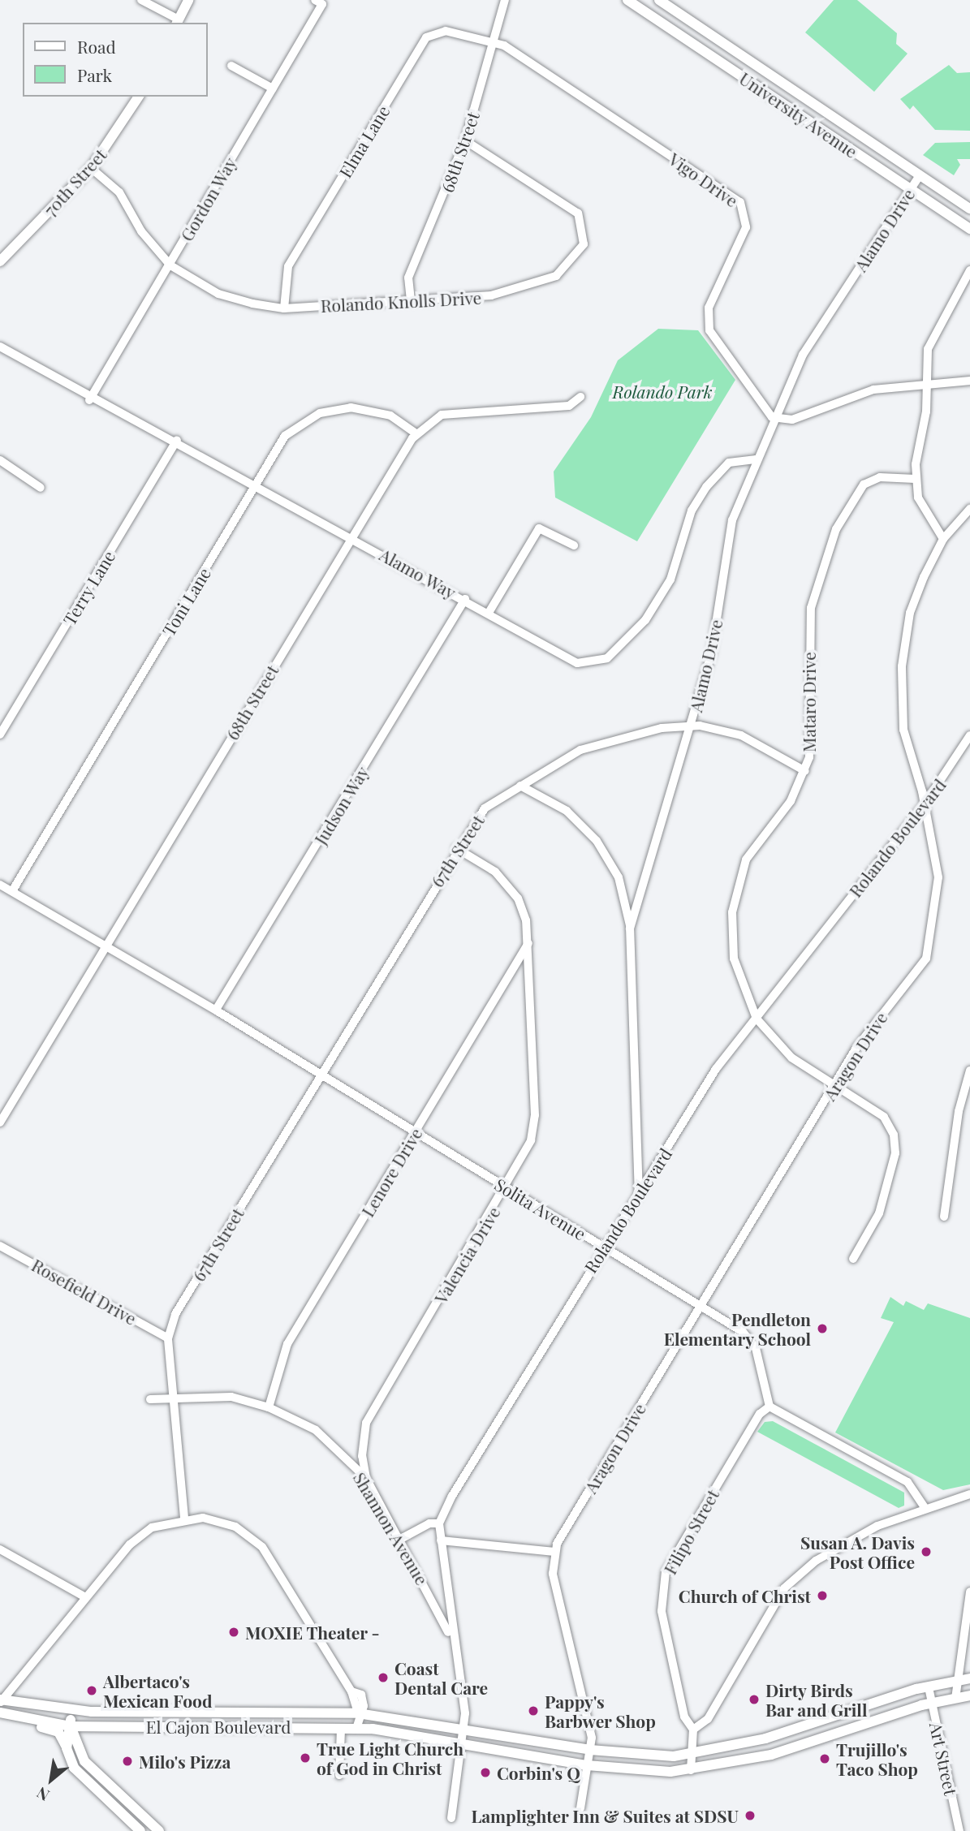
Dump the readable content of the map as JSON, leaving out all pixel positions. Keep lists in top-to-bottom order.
{
  "streets": {
    "main road": ["University Avenue", "70th Street", "El Cajon Boulevard"],
    "street": [
      "Elma Lane",
      "68th Street",
      "Vigo Drive",
      "Gordon Way",
      "Alamo Drive",
      "Rolando Knolls Drive",
      "Alamo Way",
      "Terry Lane",
      "Toni Lane",
      "Mataro Drive",
      "Judson Way",
      "Rolando Boulevard",
      "67th Street",
      "Aragon Drive",
      "Lenore Drive",
      "Solita Avenue",
      "Valencia Drive",
      "Rosefield Drive",
      "Shannon Avenue",
      "Filipo Street",
      "Art Street"
    ]
  },
  "crossings": [
    ["University Avenue", "Alamo Drive"],
    ["Elma Lane", "68th Street"],
    ["Elma Lane", "Vigo Drive"],
    ["Elma Lane", "Rolando Knolls Drive"],
    ["68th Street", "Vigo Drive"],
    ["68th Street", "Rolando Knolls Drive"],
    ["68th Street", "Alamo Way"],
    ["68th Street", "Toni Lane"],
    ["68th Street", "Solita Avenue"],
    ["Vigo Drive", "Alamo Drive"],
    ["70th Street", "Rolando Knolls Drive"],
    ["Gordon Way", "Rolando Knolls Drive"],
    ["Gordon Way", "Alamo Way"],
    ["Alamo Drive", "Alamo Way"],
    ["Alamo Drive", "Rolando Boulevard"],
    ["Alamo Drive", "67th Street"],
    ["Alamo Way", "Terry Lane"],
    ["Alamo Way", "Toni Lane"],
    ["Alamo Way", "Judson Way"],
    ["Toni Lane", "Solita Avenue"],
    ["Mataro Drive", "Rolando Boulevard"],
    ["Mataro Drive", "Aragon Drive"],
    ["Judson Way", "Solita Avenue"],
    ["Rolando Boulevard", "Aragon Drive"],
    ["Rolando Boulevard", "Solita Avenue"],
    ["67th Street", "Solita Avenue"],
    ["67th Street", "Valencia Drive"],
    ["67th Street", "Rosefield Drive"],
    ["67th Street", "Shannon Avenue"],
    ["Aragon Drive", "Solita Avenue"],
    ["Lenore Drive", "Solita Avenue"],
    ["Lenore Drive", "Valencia Drive"],
    ["Lenore Drive", "Shannon Avenue"],
    ["Solita Avenue", "Valencia Drive"],
    ["Solita Avenue", "Filipo Street"],
    ["Valencia Drive", "Shannon Avenue"],
    ["El Cajon Boulevard", "Art Street"]
  ],
  "parks": ["Rolando Park"],
  "places": [
    "Pendleton Elementary School",
    "Susan A. Davis Post Office",
    "Church of Christ",
    "MOXIE Theater -",
    "Coast Dental Care",
    "Albertaco's Mexican Food",
    "Dirty Birds Bar and Grill",
    "Pappy's Barbwer Shop",
    "True Light Church of God in Christ",
    "Trujillo's Taco Shop",
    "Milo's Pizza",
    "Corbin's Q",
    "Lamplighter Inn & Suites at SDSU"
  ],
  "legend": ["Road", "Park"],
  "north": "bottom left"
}
